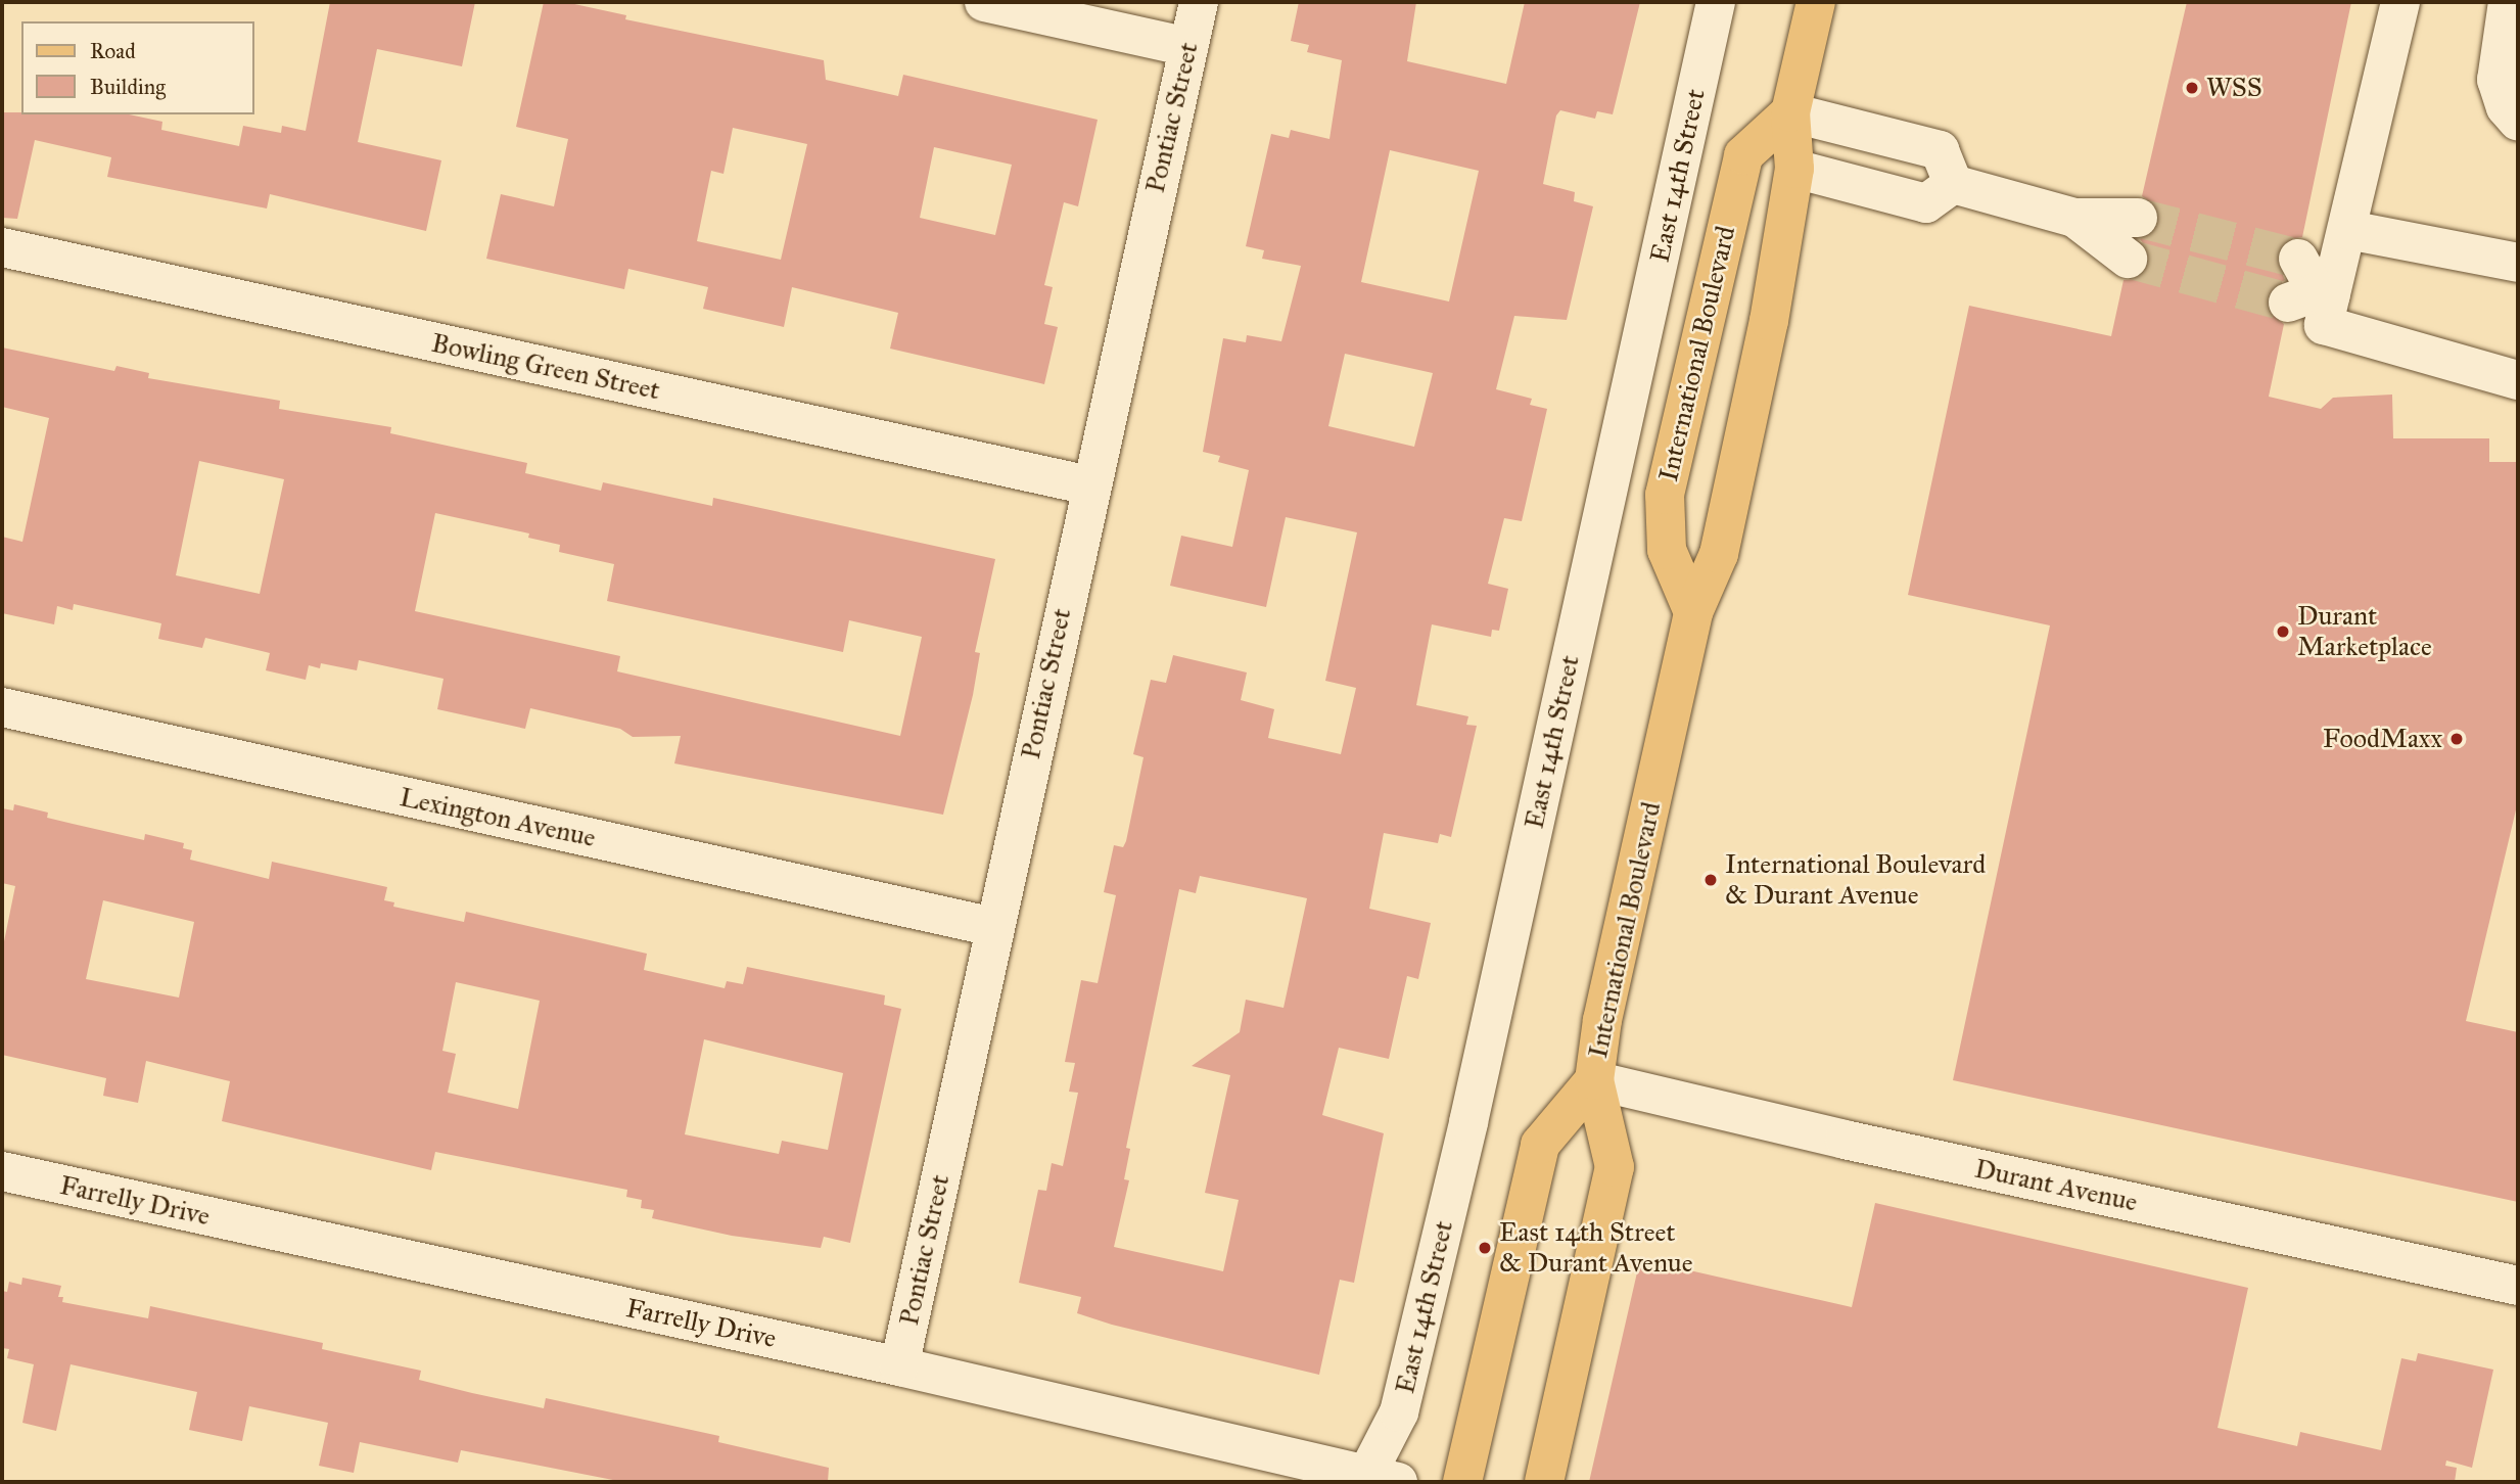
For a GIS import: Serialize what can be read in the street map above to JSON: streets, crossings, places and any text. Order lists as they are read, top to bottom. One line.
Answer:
{"streets":{"main road":["International Boulevard"],"street":["Pontiac Street","East 14th Street","Bowling Green Street","Lexington Avenue","Durant Avenue","Farrelly Drive"]},"crossings":[["Pontiac Street","Bowling Green Street"],["Pontiac Street","Lexington Avenue"],["Pontiac Street","Farrelly Drive"],["East 14th Street","Farrelly Drive"],["International Boulevard","Durant Avenue"]],"places":["WSS","Durant Marketplace","FoodMaxx","International Boulevard & Durant Avenue","East 14th Street & Durant Avenue"],"legend":["Road","Building"]}
